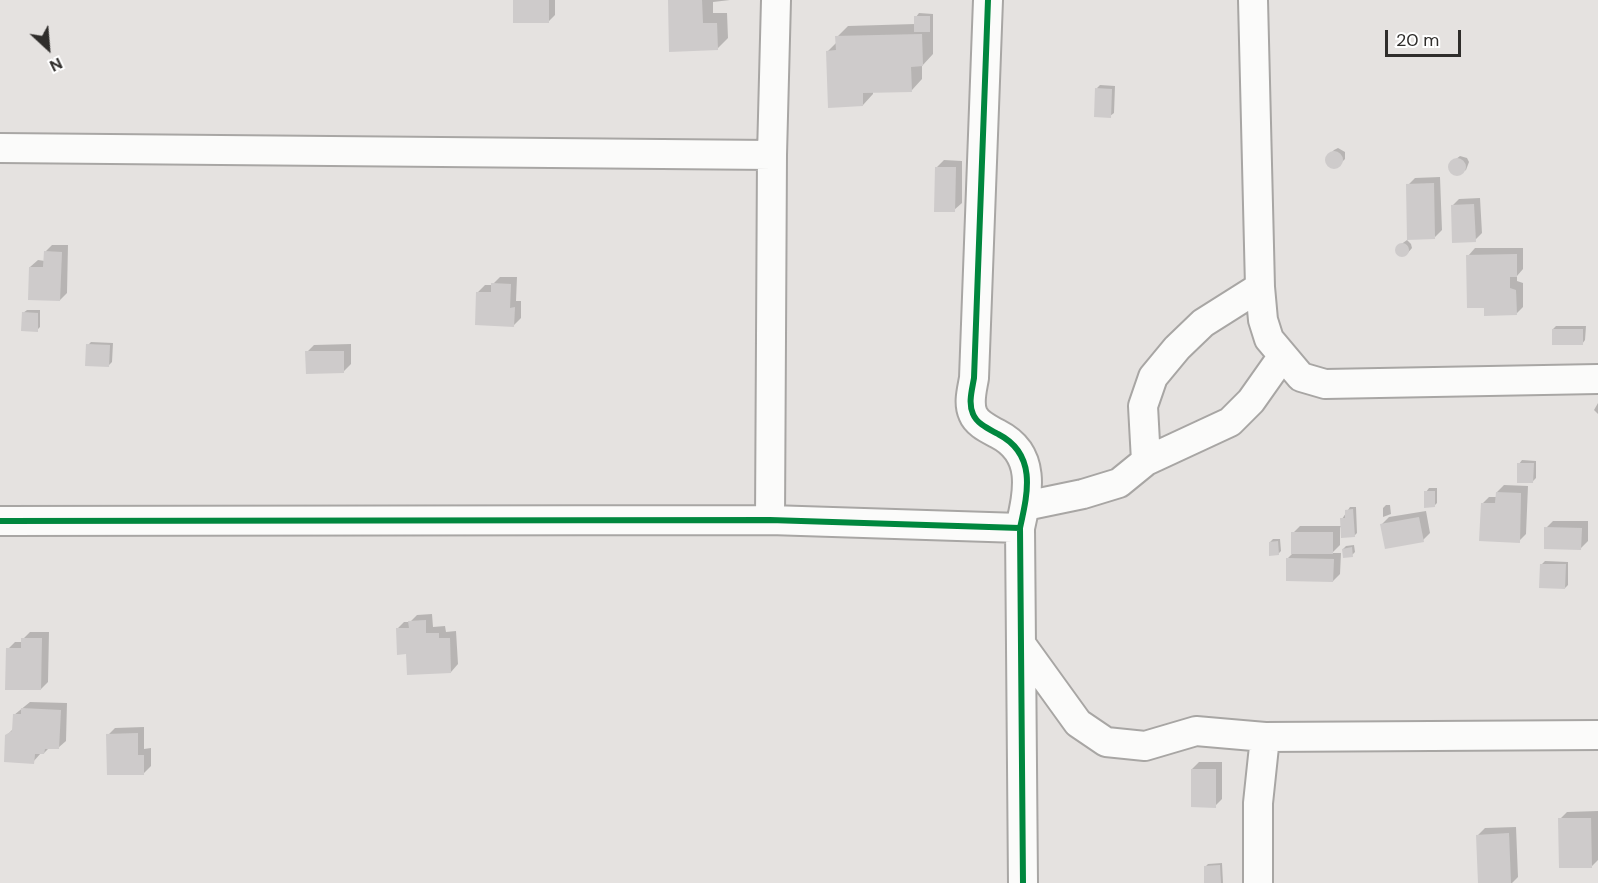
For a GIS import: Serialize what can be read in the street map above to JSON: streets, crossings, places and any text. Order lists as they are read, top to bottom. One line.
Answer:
{"scale_bar":"20 m","north":"bottom right"}
